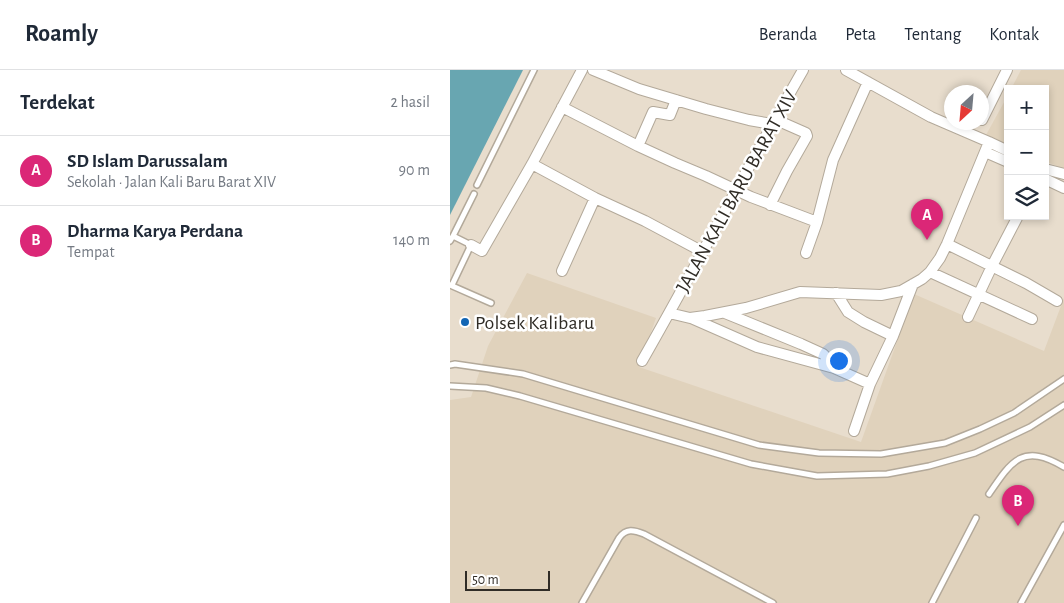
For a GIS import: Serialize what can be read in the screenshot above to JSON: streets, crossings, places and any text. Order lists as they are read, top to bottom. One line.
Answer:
{"streets":{"street":["JALAN KALI BARU BARAT XIV"]},"places":["Polsek Kalibaru"],"scale_bar":"50 m","north":"bottom left","page":{"header":"Roamly","nav":["Beranda","Peta","Tentang","Kontak"],"heading":["Terdekat","2 hasil"],"map_buttons":["+","−"],"list":[{"mark":"A","name":"SD Islam Darussalam","note":"Sekolah · Jalan Kali Baru Barat XIV","value":"90 m"},{"mark":"B","name":"Dharma Karya Perdana","note":"Tempat","value":"140 m"}],"pins":["A","B"],"scale":"50 m"}}
